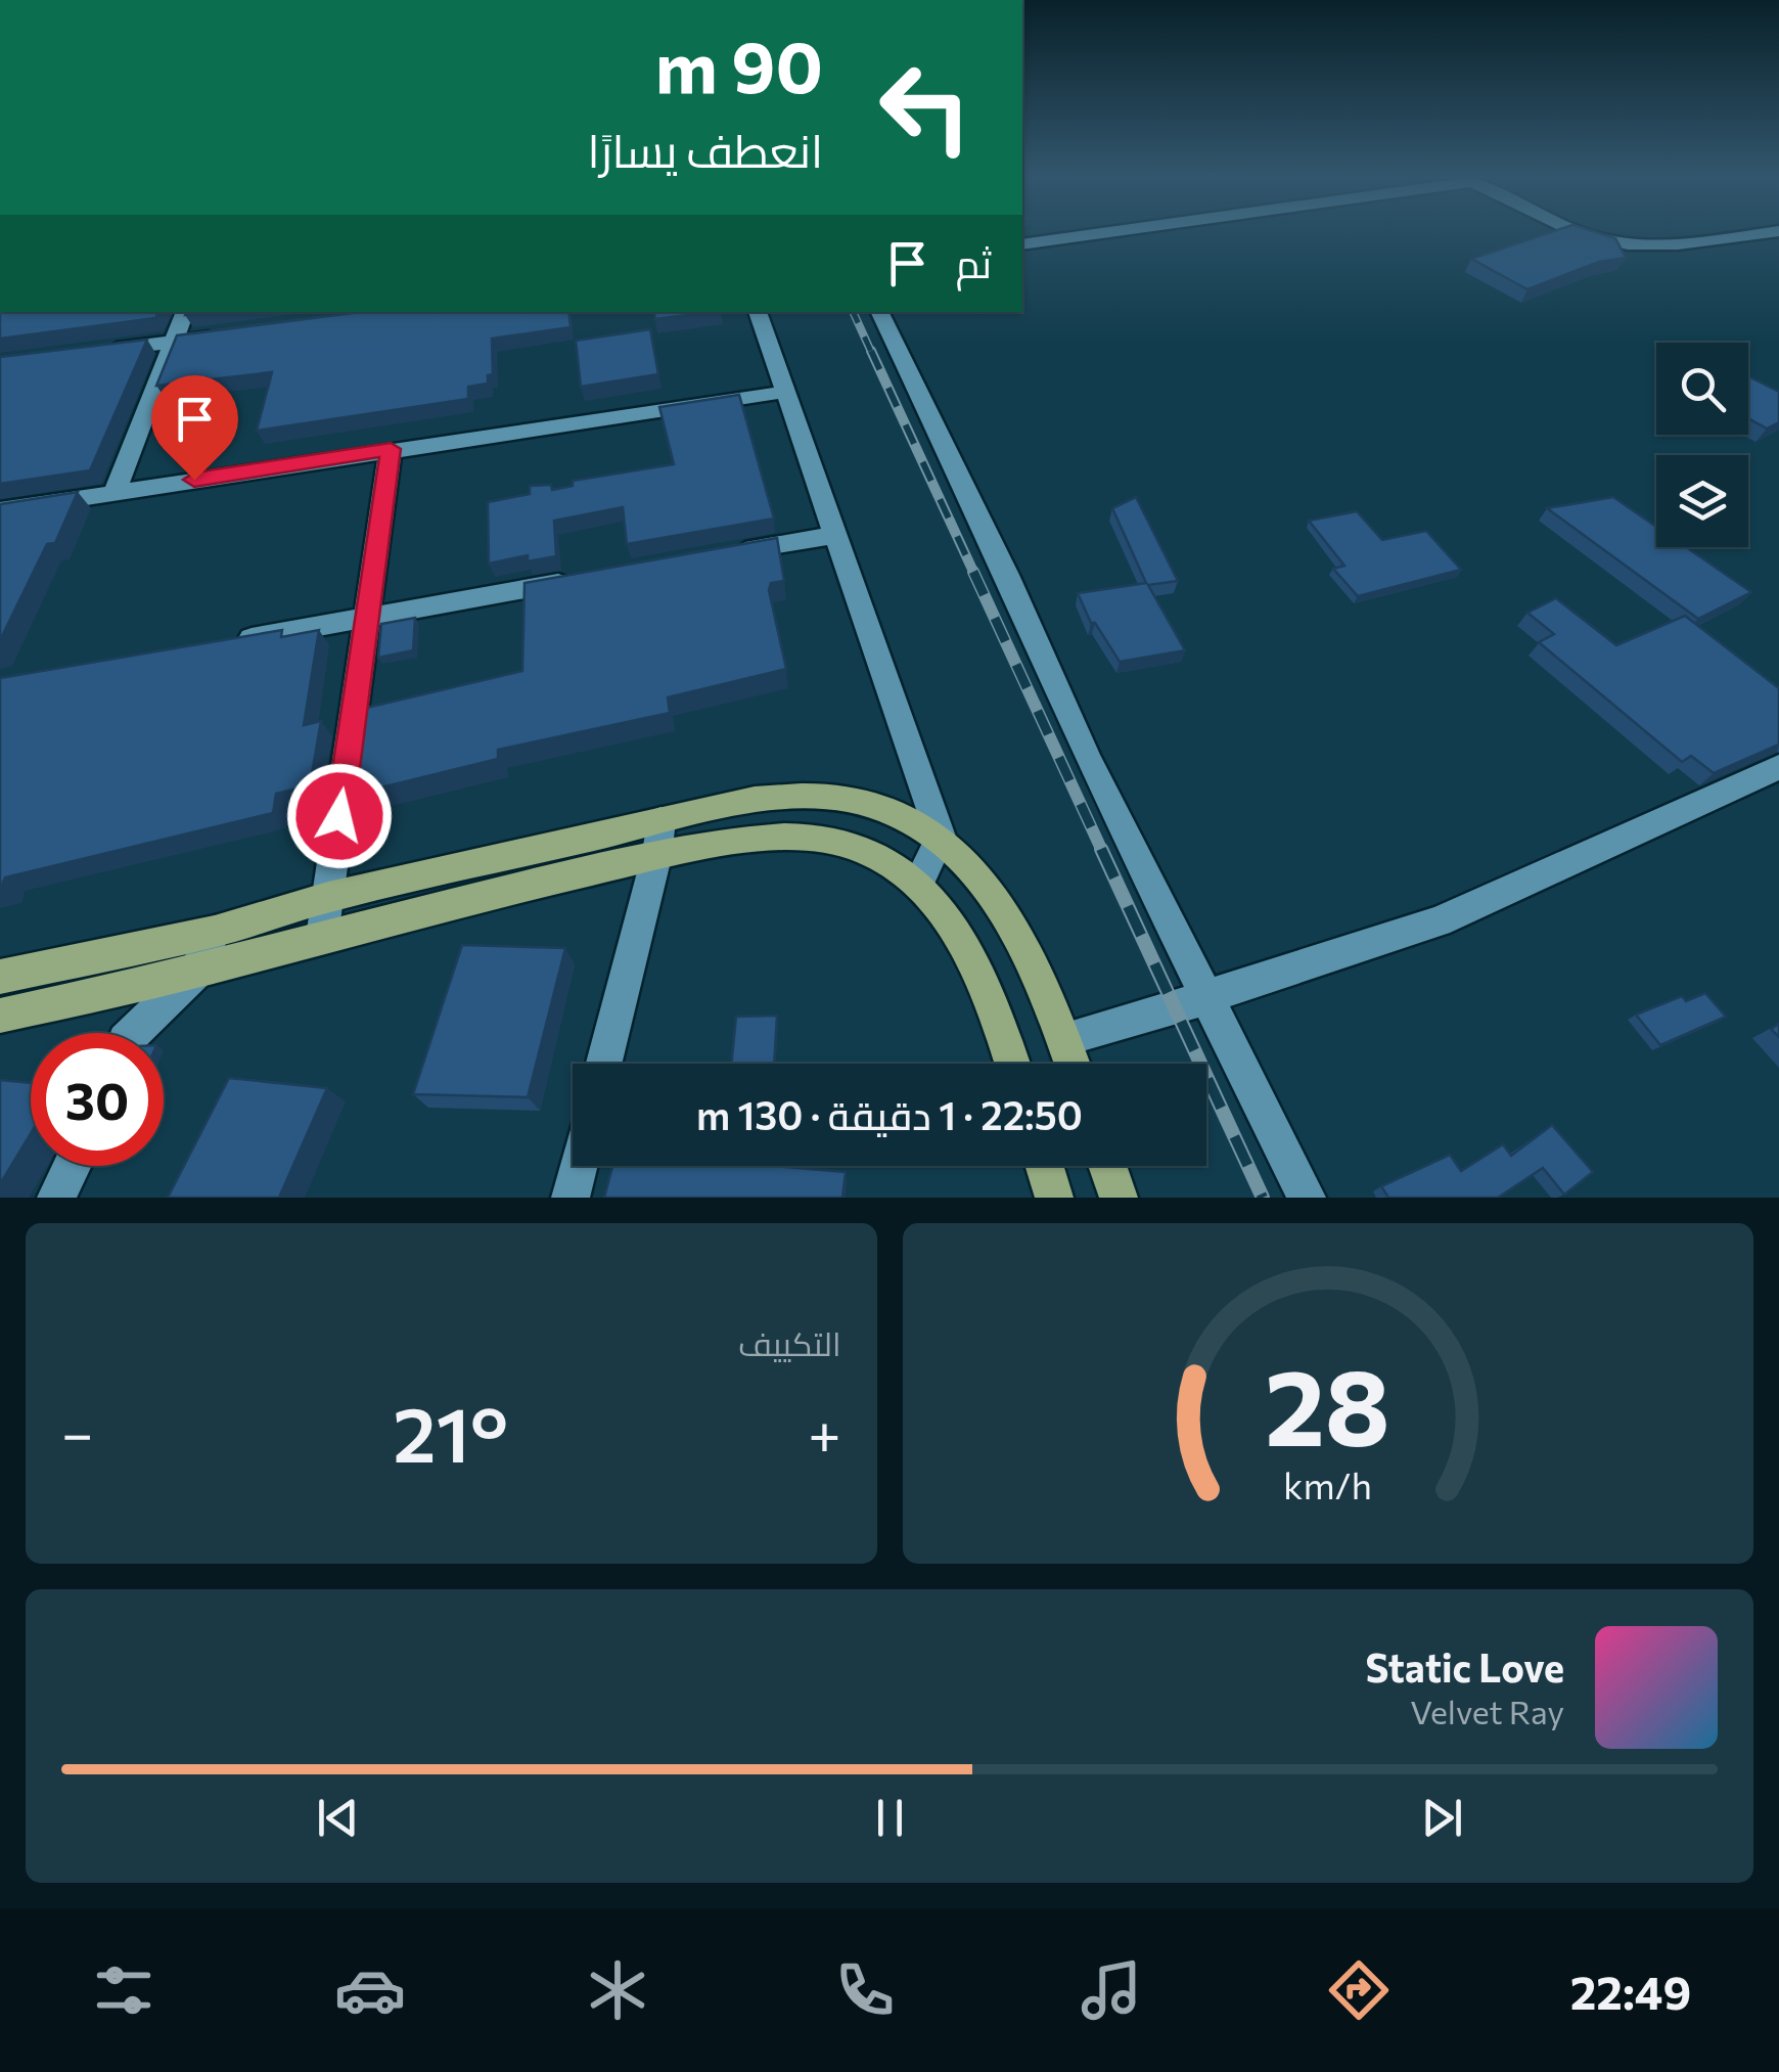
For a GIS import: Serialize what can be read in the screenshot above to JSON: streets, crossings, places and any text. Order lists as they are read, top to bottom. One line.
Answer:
{"page":{"turn":["90 m","انعطف يسارًا"],"then":"ثم","limit":"30","trip":"22:50 · 1 دقيقة · 130 m","tile":"التكييف","heat":["−","21°","+"],"song":["Static Love","Velvet Ray"],"tabs":"22:49","gauge":["28","km/h"]}}
